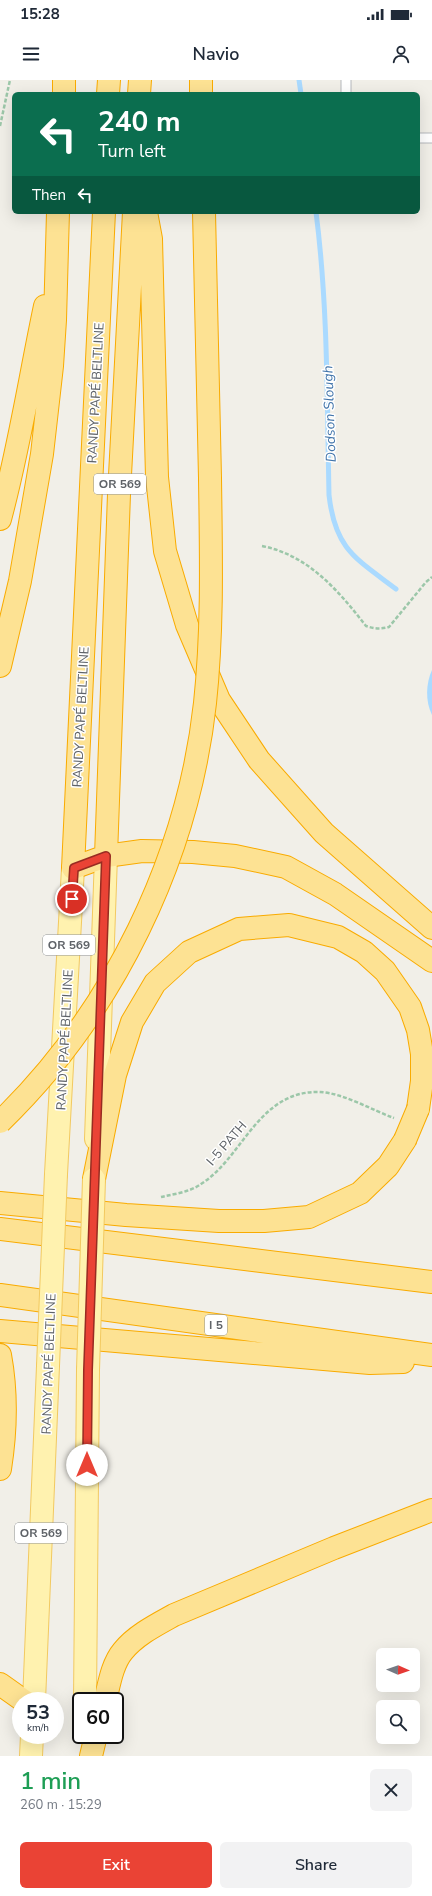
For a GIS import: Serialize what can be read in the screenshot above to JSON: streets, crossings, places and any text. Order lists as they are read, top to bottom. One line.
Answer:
{"streets":{"highway":["RANDY PAPÉ BELTLINE","OR 569","I 5"],"path":["I-5 PATH"]},"water":["Dodson Slough"],"north":"right","page":{"status":"15:28","header":"Navio","turn":["240 m","Turn left"],"then":"Then","speed":"53 km/h","limit":"60","heading":["1 min","260 m · 15:29"],"buttons":["Exit","Share"]}}
